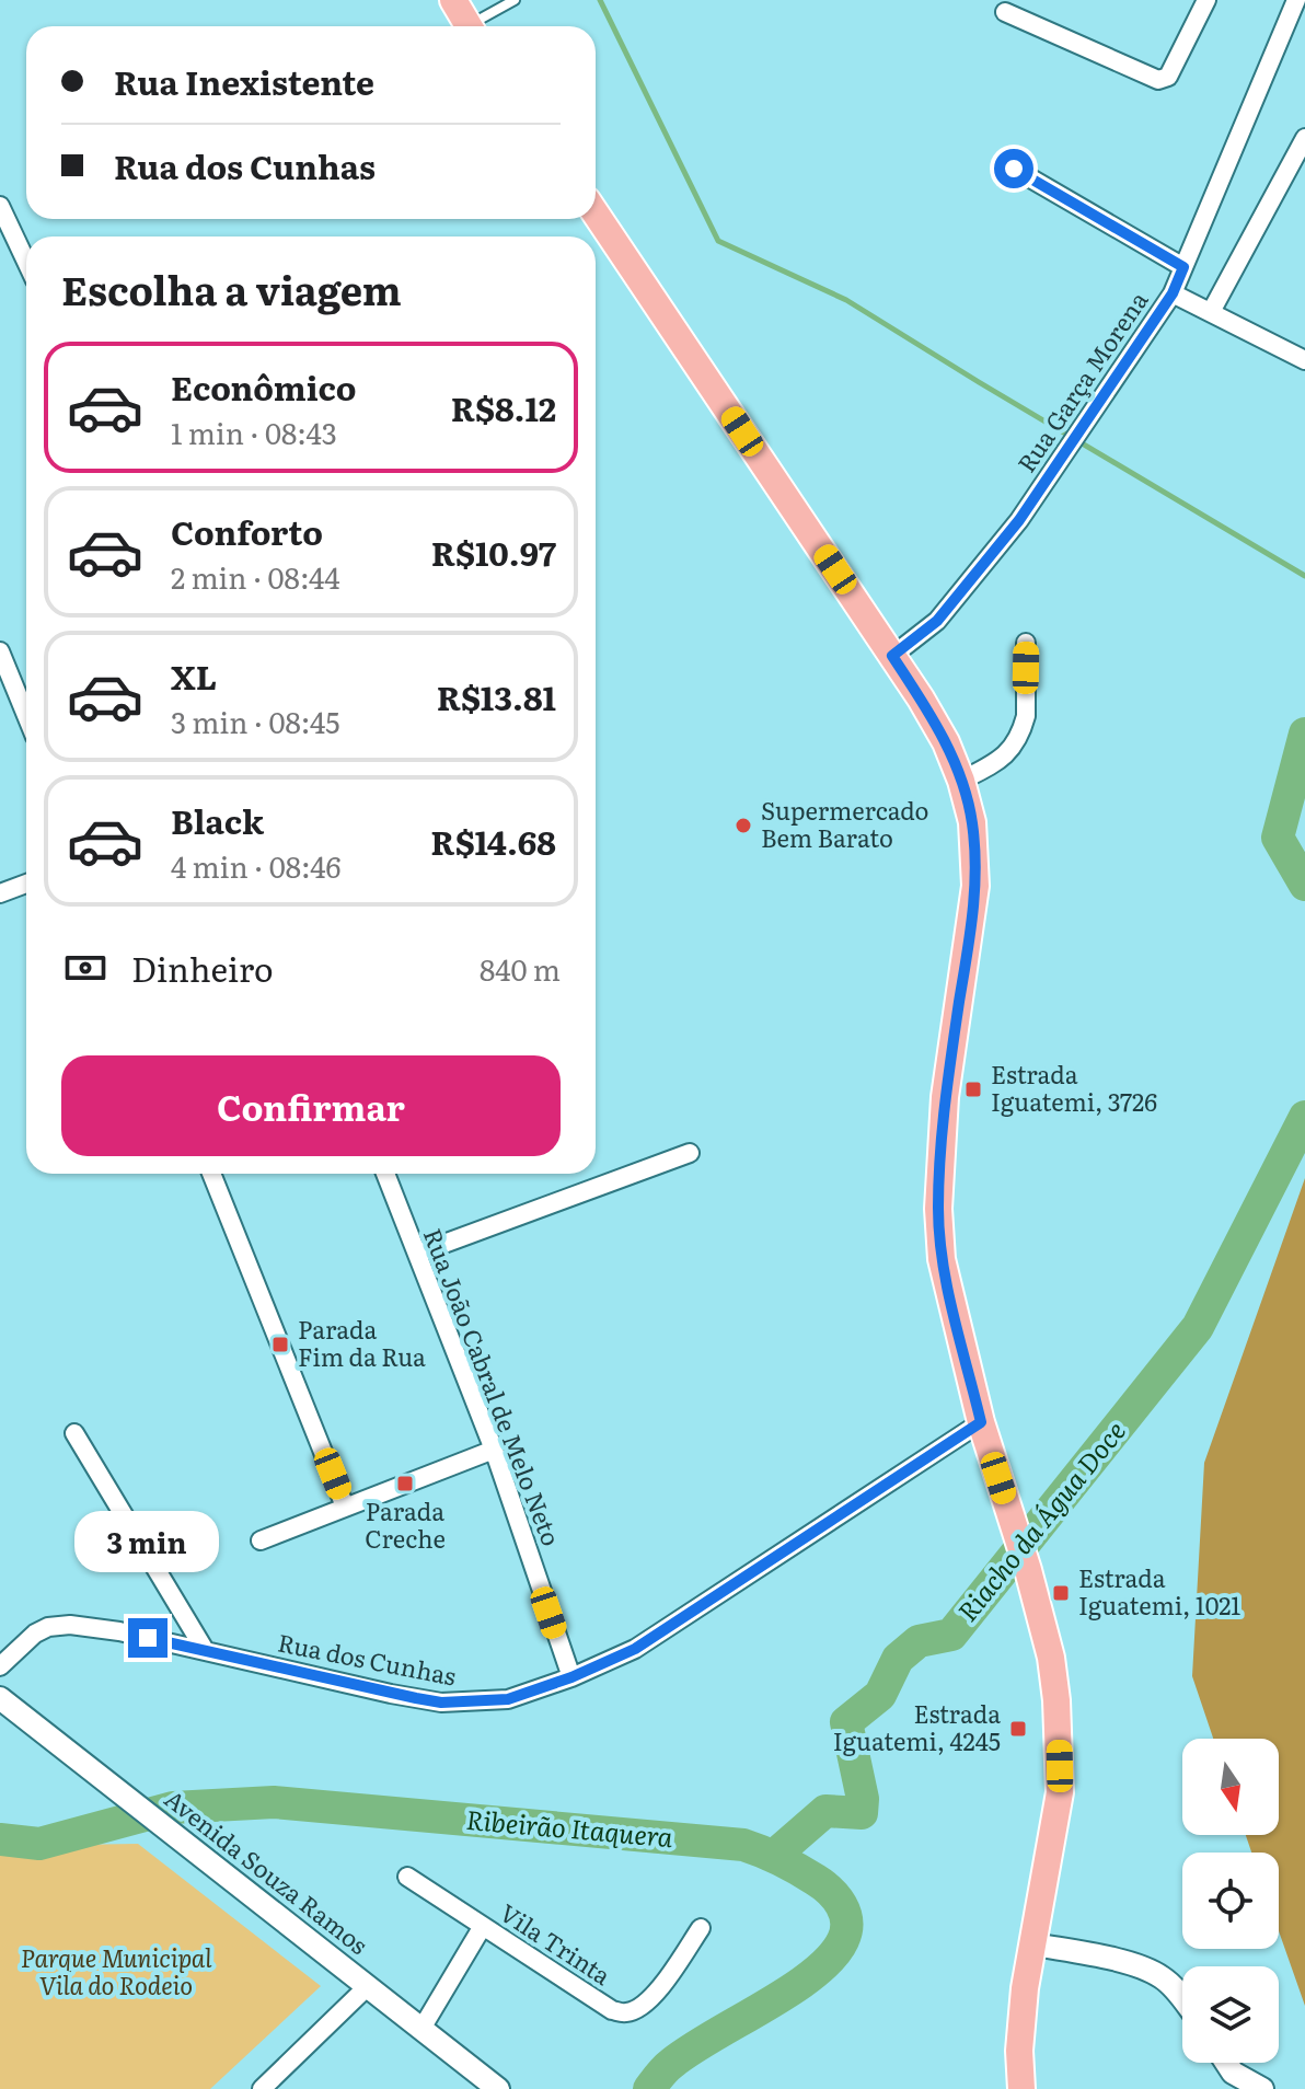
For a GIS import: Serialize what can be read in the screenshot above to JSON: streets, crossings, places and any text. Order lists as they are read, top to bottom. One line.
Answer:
{"streets":{"street":["Rua Garça Morena","Rua João Cabral de Melo Neto","Rua dos Cunhas","Avenida Souza Ramos","Vila Trinta"]},"crossings":[["Rua João Cabral de Melo Neto","Rua dos Cunhas"]],"water":["Riacho da Água Doce","Ribeirão Itaquera"],"parks":["Parque Municipal Vila do Rodeio"],"places":{"other":["Supermercado Bem Barato"],"transit":["Estrada Iguatemi, 3726","Parada Fim da Rua","Parada Creche","Estrada Iguatemi, 1021","Estrada Iguatemi, 4245"]},"north":"bottom","page":{"banner":["Rua Inexistente","Rua dos Cunhas"],"heading":"Escolha a viagem","list":[{"name":"Econômico","note":"1 min · 08:43","value":"R$8.12"},{"name":"Conforto","note":"2 min · 08:44","value":"R$10.97"},{"name":"XL","note":"3 min · 08:45","value":"R$13.81"},{"name":"Black","note":"4 min · 08:46","value":"R$14.68"}],"pay":["Dinheiro","840 m"],"buttons":"Confirmar","bubble":"3 min"}}
